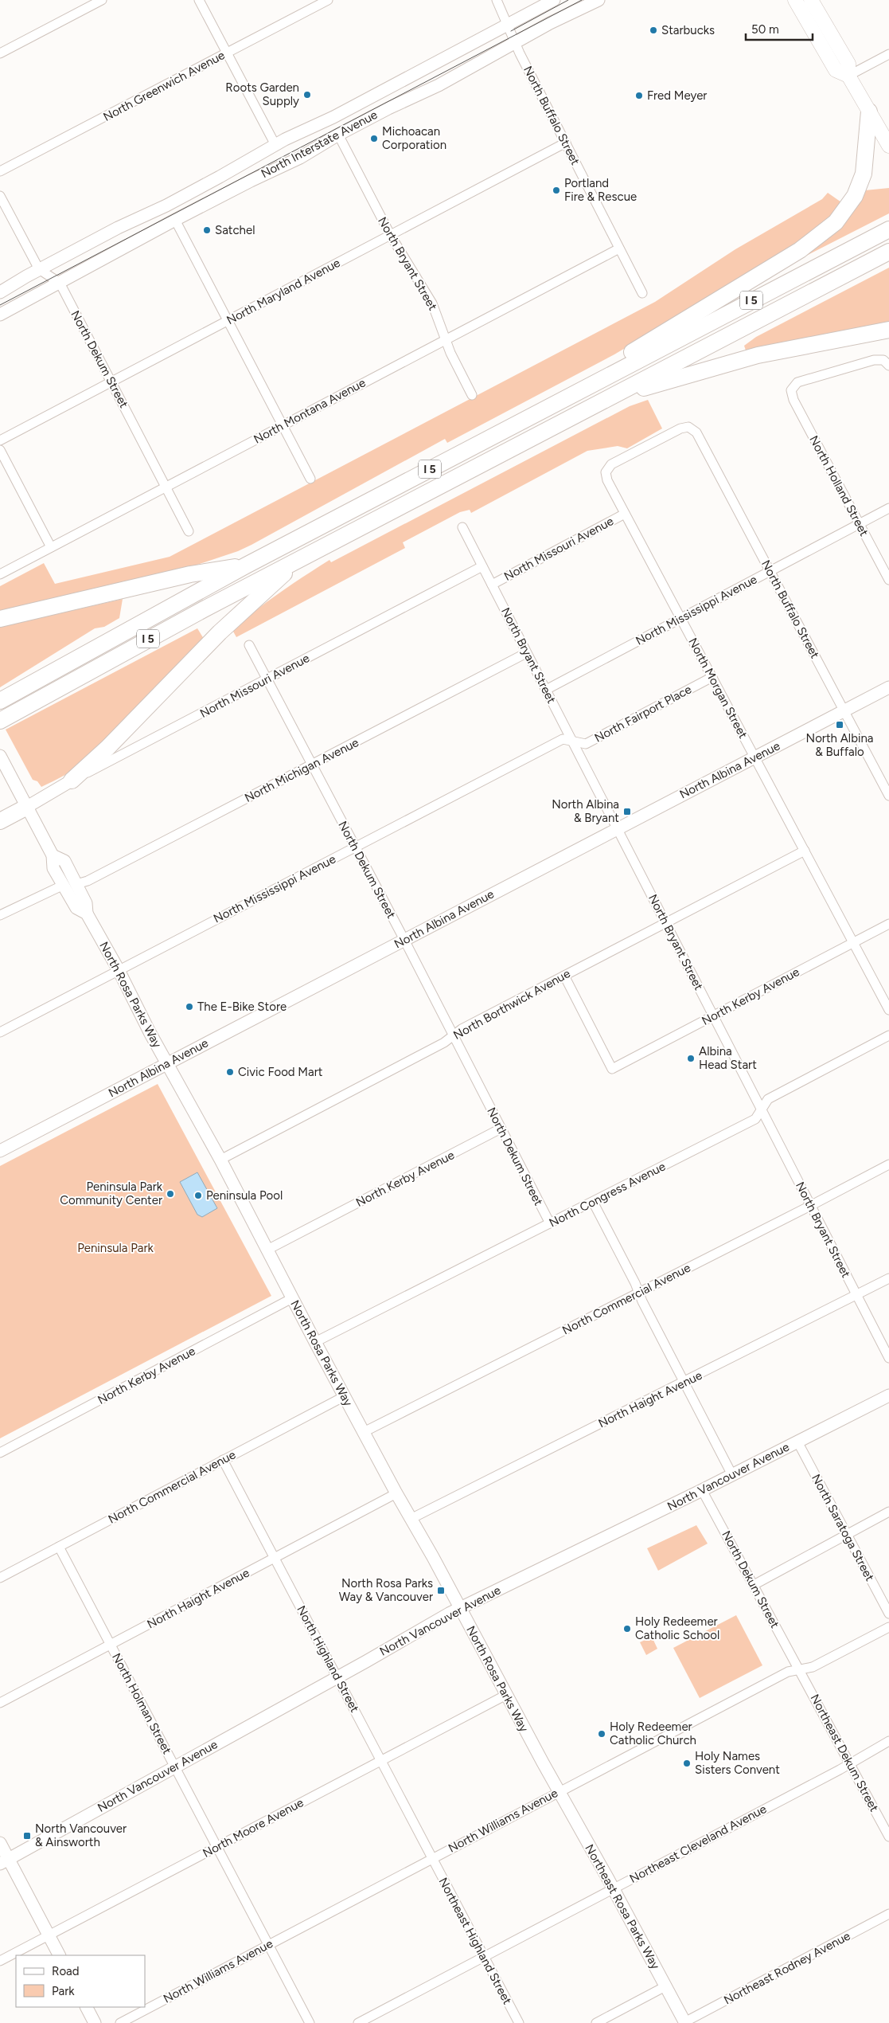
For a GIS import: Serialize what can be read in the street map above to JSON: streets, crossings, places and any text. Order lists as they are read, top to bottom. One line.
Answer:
{"streets":{"highway":["I 5"],"street":["North Greenwich Avenue","North Buffalo Street","North Interstate Avenue","North Bryant Street","North Maryland Avenue","North Dekum Street","North Montana Avenue","North Holland Street","North Missouri Avenue","North Mississippi Avenue","North Morgan Street","North Fairport Place","North Michigan Avenue","North Albina Avenue","North Rosa Parks Way","North Kerby Avenue","North Borthwick Avenue","North Congress Avenue","North Commercial Avenue","North Haight Avenue","North Vancouver Avenue","North Saratoga Street","North Highland Street","North Holman Street","Northeast Dekum Street","North Williams Avenue","North Moore Avenue","Northeast Cleveland Avenue","Northeast Rosa Parks Way","Northeast Highland Street","Northeast Rodney Avenue"]},"crossings":[["North Buffalo Street","North Interstate Avenue"],["North Buffalo Street","North Maryland Avenue"],["North Buffalo Street","North Montana Avenue"],["North Buffalo Street","North Mississippi Avenue"],["North Buffalo Street","North Morgan Street"],["North Buffalo Street","North Albina Avenue"],["North Interstate Avenue","North Bryant Street"],["North Interstate Avenue","North Dekum Street"],["North Bryant Street","North Maryland Avenue"],["North Bryant Street","North Montana Avenue"],["North Bryant Street","North Missouri Avenue"],["North Bryant Street","North Mississippi Avenue"],["North Bryant Street","North Fairport Place"],["North Bryant Street","North Michigan Avenue"],["North Bryant Street","North Albina Avenue"],["North Bryant Street","North Kerby Avenue"],["North Bryant Street","North Borthwick Avenue"],["North Bryant Street","North Congress Avenue"],["North Bryant Street","North Commercial Avenue"],["North Bryant Street","North Haight Avenue"],["North Maryland Avenue","North Dekum Street"],["North Dekum Street","North Montana Avenue"],["North Dekum Street","North Missouri Avenue"],["North Dekum Street","North Mississippi Avenue"],["North Dekum Street","North Michigan Avenue"],["North Dekum Street","North Albina Avenue"],["North Dekum Street","North Kerby Avenue"],["North Dekum Street","North Borthwick Avenue"],["North Dekum Street","North Congress Avenue"],["North Dekum Street","North Vancouver Avenue"],["North Dekum Street","Northeast Dekum Street"],["North Dekum Street","North Williams Avenue"],["North Holland Street","North Mississippi Avenue"],["North Missouri Avenue","North Morgan Street"],["North Missouri Avenue","North Rosa Parks Way"],["North Mississippi Avenue","North Morgan Street"],["North Mississippi Avenue","North Fairport Place"],["North Mississippi Avenue","North Rosa Parks Way"],["North Morgan Street","North Fairport Place"],["North Morgan Street","North Albina Avenue"],["North Morgan Street","North Kerby Avenue"],["North Morgan Street","North Borthwick Avenue"],["North Michigan Avenue","North Rosa Parks Way"],["North Albina Avenue","North Rosa Parks Way"],["North Rosa Parks Way","North Kerby Avenue"],["North Rosa Parks Way","North Borthwick Avenue"],["North Rosa Parks Way","North Congress Avenue"],["North Rosa Parks Way","North Commercial Avenue"],["North Rosa Parks Way","North Haight Avenue"],["North Rosa Parks Way","North Vancouver Avenue"],["North Rosa Parks Way","North Williams Avenue"],["North Rosa Parks Way","North Moore Avenue"],["North Rosa Parks Way","Northeast Rosa Parks Way"],["North Kerby Avenue","North Borthwick Avenue"],["North Commercial Avenue","North Highland Street"],["North Commercial Avenue","North Holman Street"],["North Haight Avenue","North Highland Street"],["North Haight Avenue","North Holman Street"],["North Vancouver Avenue","North Saratoga Street"],["North Vancouver Avenue","North Highland Street"],["North Vancouver Avenue","North Holman Street"],["North Highland Street","North Williams Avenue"],["North Highland Street","North Moore Avenue"],["North Highland Street","Northeast Highland Street"],["North Holman Street","North Williams Avenue"],["North Holman Street","North Moore Avenue"],["Northeast Dekum Street","North Williams Avenue"],["Northeast Dekum Street","Northeast Cleveland Avenue"],["North Williams Avenue","Northeast Rosa Parks Way"],["North Williams Avenue","Northeast Highland Street"],["Northeast Cleveland Avenue","Northeast Rosa Parks Way"],["Northeast Cleveland Avenue","Northeast Highland Street"],["Northeast Rosa Parks Way","Northeast Rodney Avenue"]],"parks":["Peninsula Park"],"places":{"other":["Starbucks","Roots Garden Supply","Fred Meyer","Michoacan Corporation","Portland Fire & Rescue","Satchel","The E-Bike Store","Albina Head Start","Civic Food Mart","Peninsula Park Community Center","Peninsula Pool","Holy Redeemer Catholic School","Holy Redeemer Catholic Church","Holy Names Sisters Convent"],"transit":["North Albina & Buffalo","North Albina & Bryant","North Rosa Parks Way & Vancouver","North Vancouver & Ainsworth"]},"legend":["Road","Park"],"scale_bar":"50 m"}
